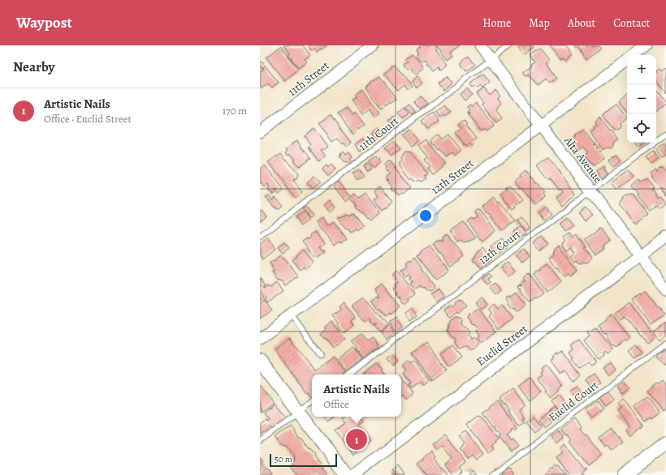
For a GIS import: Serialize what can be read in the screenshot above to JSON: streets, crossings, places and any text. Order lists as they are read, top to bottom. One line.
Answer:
{"streets":{"street":["11th Street","Alta Avenue","12th Street","Euclid Street"],"lane":["11th Court","12th Court","Euclid Court"]},"crossings":[["11th Court","Alta Avenue"],["Alta Avenue","12th Street"],["Alta Avenue","12th Court"],["Alta Avenue","Euclid Street"]],"scale_bar":"50 m","page":{"header":"Waypost","nav":["Home","Map","About","Contact"],"heading":"Nearby","map_buttons":["+","−"],"list":[{"mark":"1","name":"Artistic Nails","note":"Office · Euclid Street","value":"170 m"}],"popup":["Artistic Nails","Office"],"pins":"1","scale":"50 m"}}
